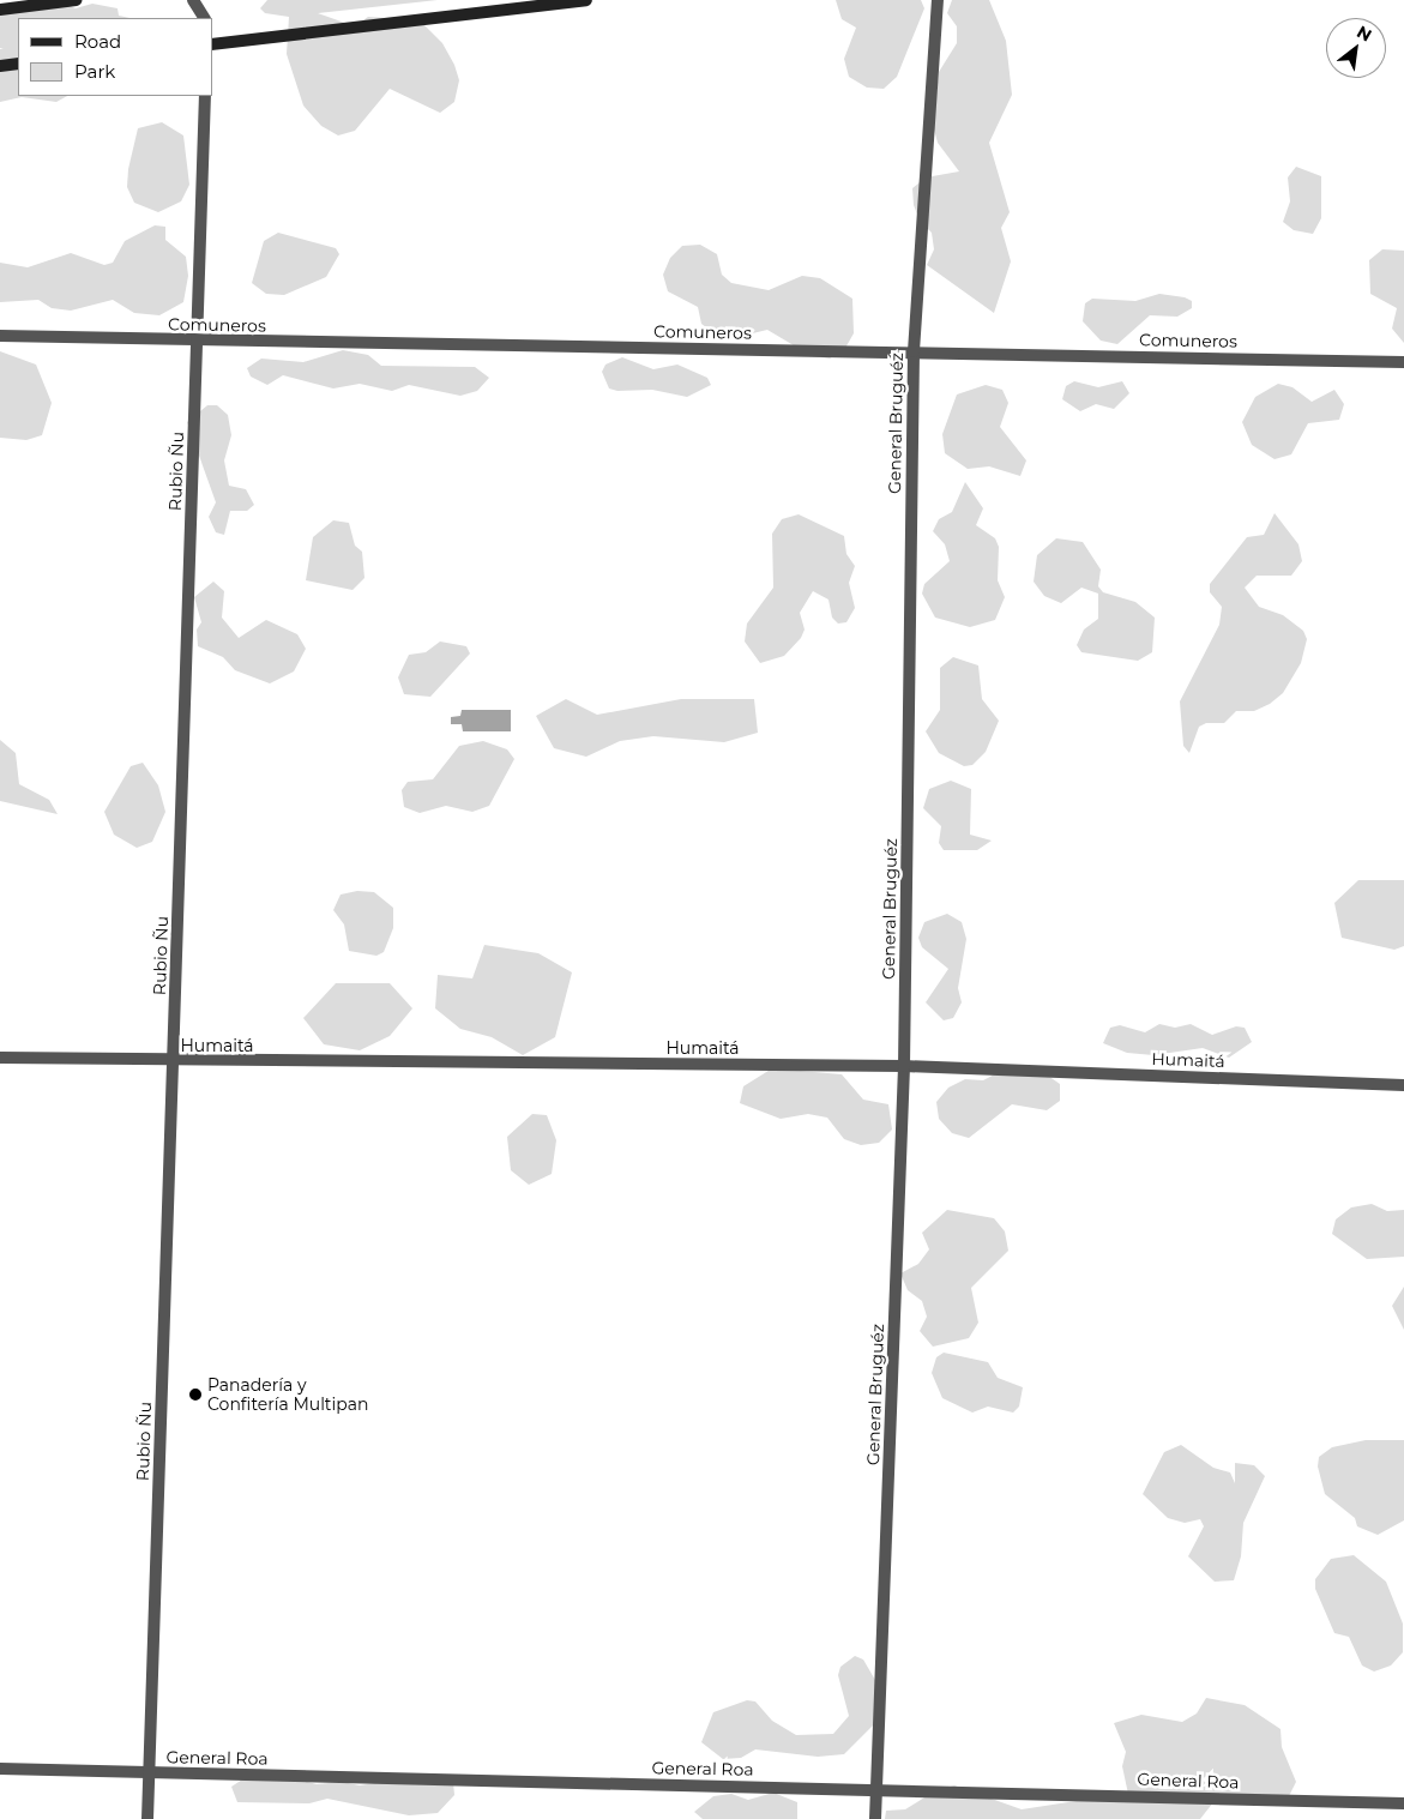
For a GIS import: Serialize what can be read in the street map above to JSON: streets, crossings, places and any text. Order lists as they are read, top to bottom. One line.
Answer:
{"streets":{"street":["Comuneros","General Bruguéz","Rubio Ñu","Humaitá","General Roa"]},"crossings":[["Comuneros","General Bruguéz"],["Comuneros","Rubio Ñu"],["General Bruguéz","Humaitá"],["General Bruguéz","General Roa"],["Rubio Ñu","Humaitá"],["Rubio Ñu","General Roa"]],"places":["Panadería y Confitería Multipan"],"legend":["Road","Park"],"north":"top right"}
